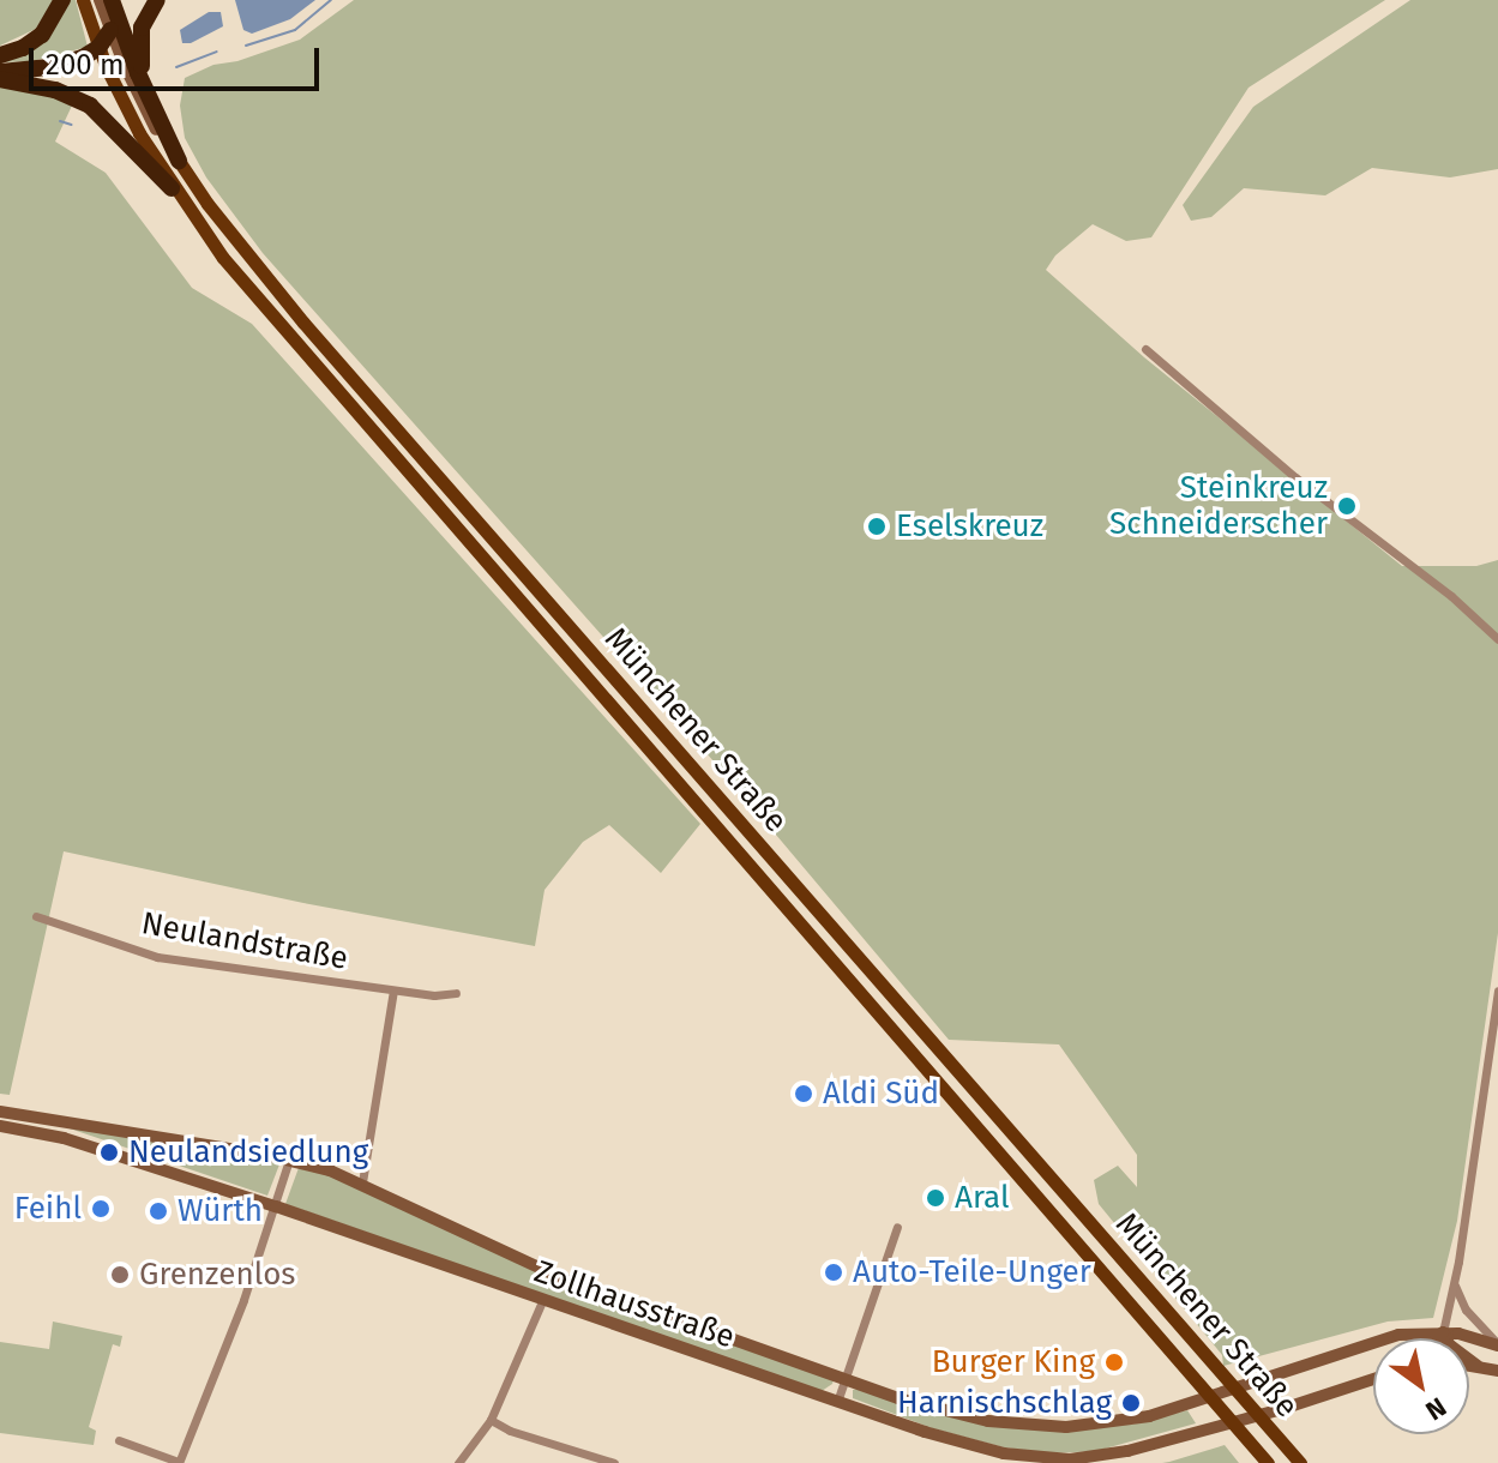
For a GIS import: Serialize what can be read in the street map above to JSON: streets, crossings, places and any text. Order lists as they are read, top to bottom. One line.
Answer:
{"streets":{"main road":["Münchener Straße","Zollhausstraße"],"street":["Neulandstraße"]},"crossings":[["Münchener Straße","Zollhausstraße"]],"places":["Steinkreuz Schneiderscher","Eselskreuz","Aldi Süd","Neulandsiedlung","Aral","Feihl","Würth","Auto-Teile-Unger","Grenzenlos","Burger King","Harnischschlag"],"scale_bar":"200 m","north":"bottom right"}
